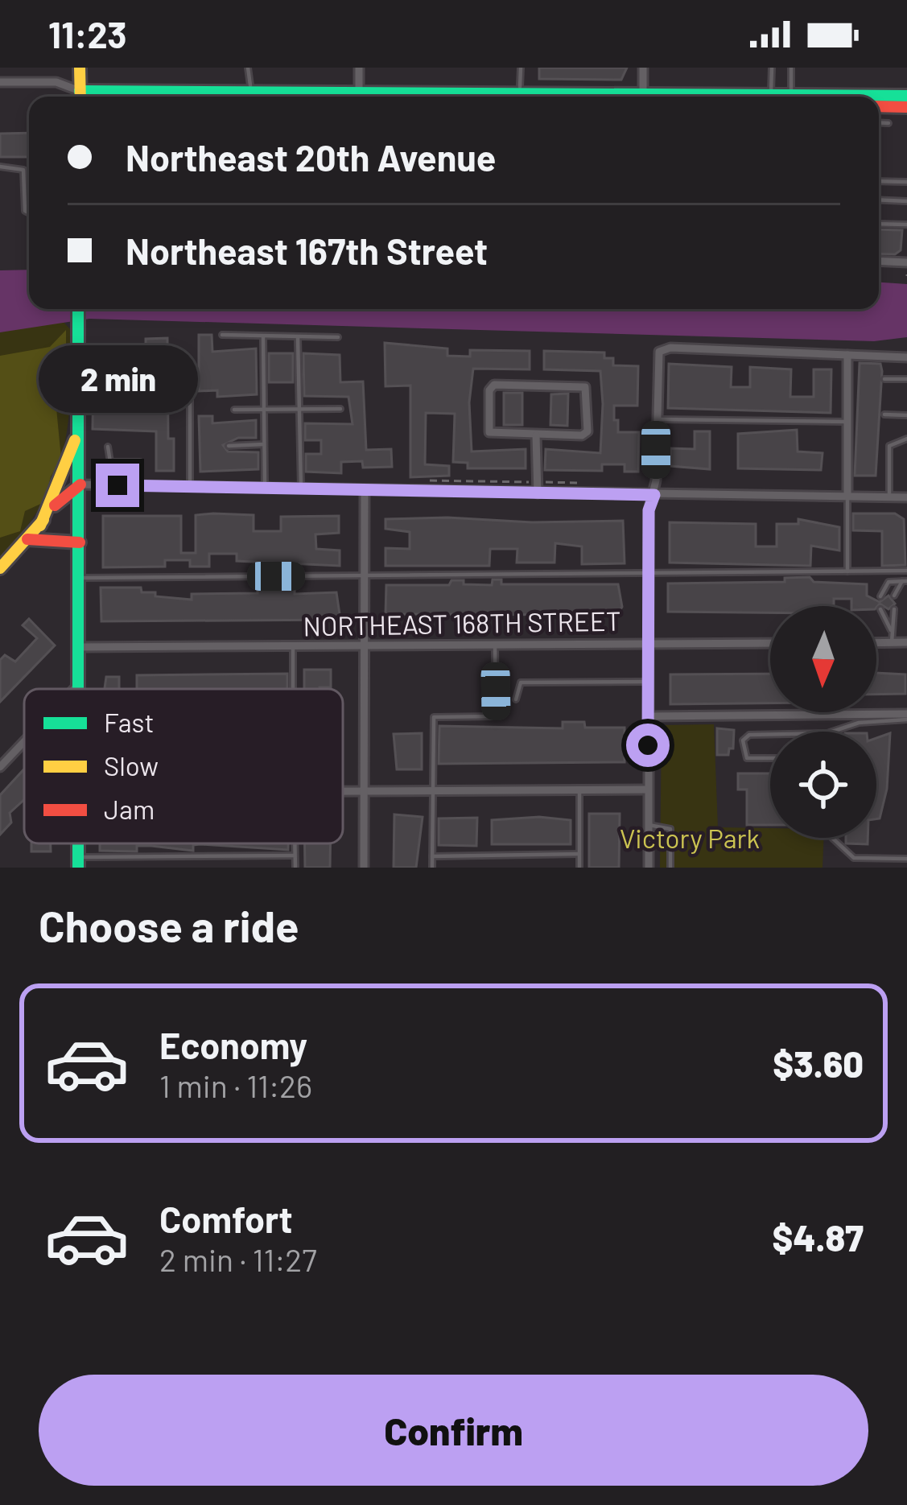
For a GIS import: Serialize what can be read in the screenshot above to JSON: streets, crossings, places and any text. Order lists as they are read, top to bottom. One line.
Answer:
{"streets":{"street":["NORTHEAST 168TH STREET"]},"parks":["Victory Park"],"legend":["Fast","Slow","Jam"],"north":"bottom","page":{"status":"11:23","banner":["Northeast 20th Avenue","Northeast 167th Street"],"bubble":"2 min","heading":"Choose a ride","list":[{"name":"Economy","note":"1 min · 11:26","value":"$3.60"},{"name":"Comfort","note":"2 min · 11:27","value":"$4.87"}],"buttons":"Confirm"}}
